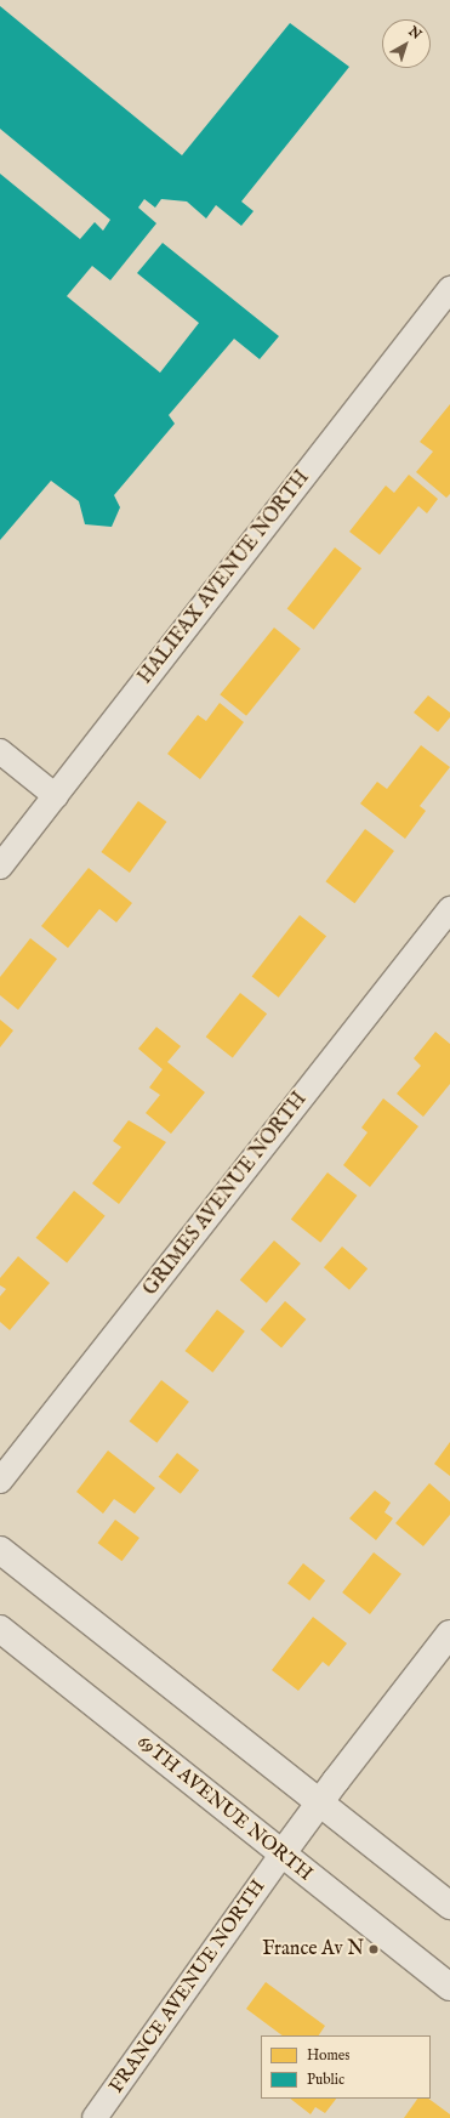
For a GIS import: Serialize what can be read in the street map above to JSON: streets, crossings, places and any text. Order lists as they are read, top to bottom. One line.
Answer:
{"streets":{"street":["HALIFAX AVENUE NORTH","GRIMES AVENUE NORTH","69TH AVENUE NORTH","FRANCE AVENUE NORTH"]},"crossings":[["69TH AVENUE NORTH","FRANCE AVENUE NORTH"]],"places":["France Av N"],"legend":["Homes","Public"],"north":"top right"}
